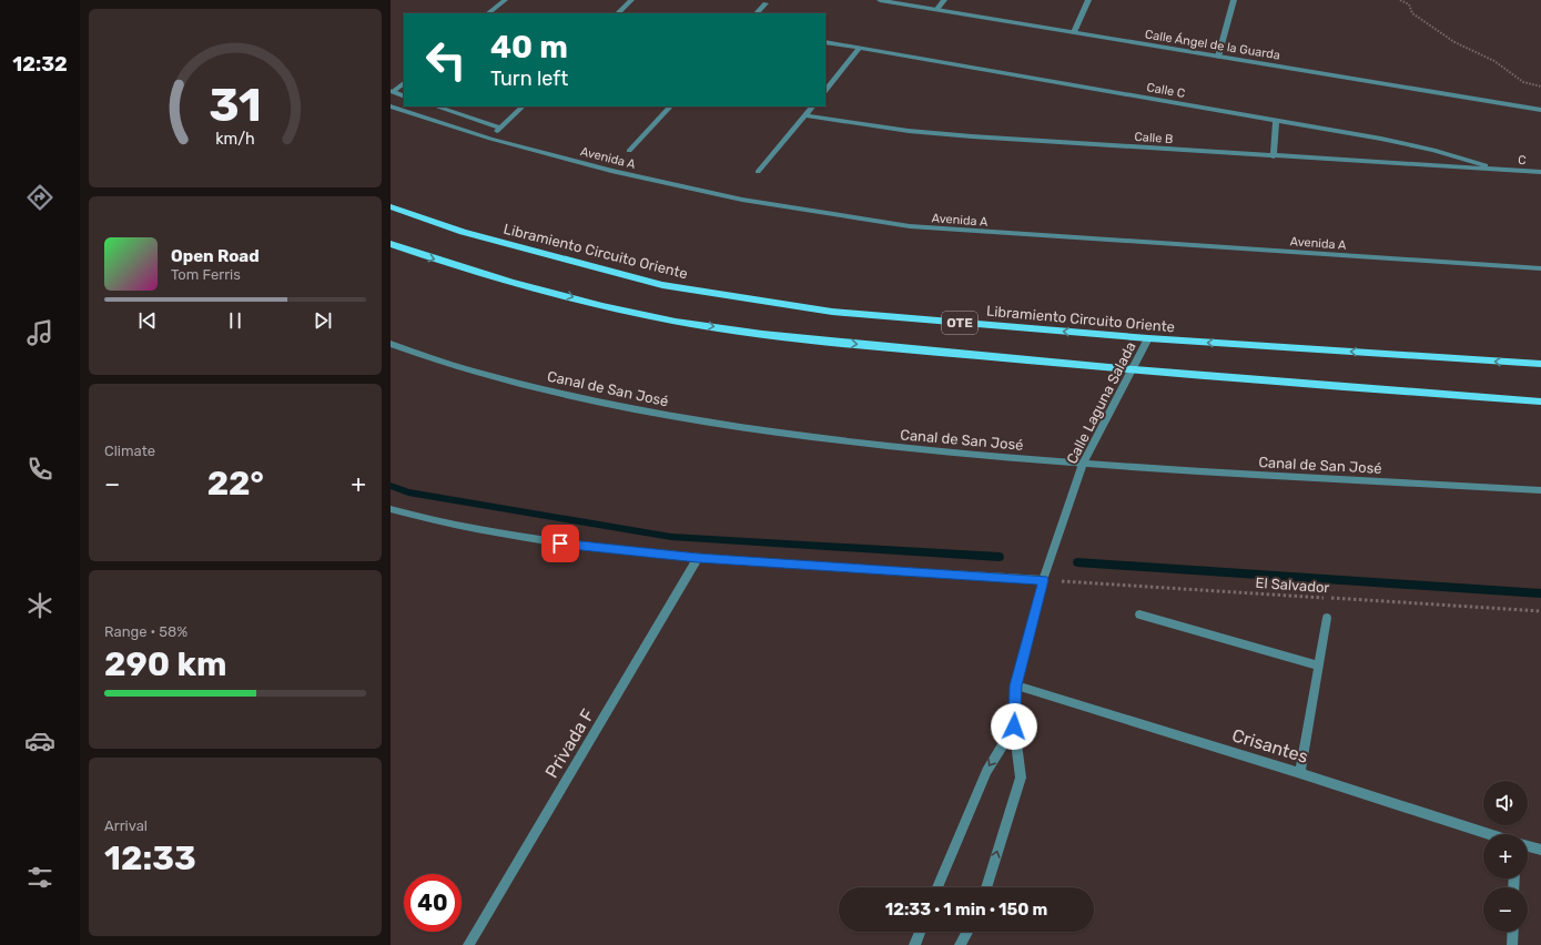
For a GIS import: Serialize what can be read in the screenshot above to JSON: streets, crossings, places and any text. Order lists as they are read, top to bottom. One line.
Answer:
{"streets":{"main road":["Libramiento Circuito Oriente","OTE"],"street":["Calle Ángel de la Guarda","Calle C","Calle B","Avenida A","C","Canal de San José","Calle Laguna Salada","Privada F","Crisantes"],"path":["El Salvador"]},"crossings":[["Calle C","Calle B"],["Calle C","C"],["Calle B","C"],["Libramiento Circuito Oriente","Calle Laguna Salada"],["OTE","Calle Laguna Salada"],["Canal de San José","Calle Laguna Salada"],["Calle Laguna Salada","El Salvador"],["Calle Laguna Salada","Crisantes"]],"page":{"tabs":"12:32","turn":["40 m","Turn left"],"song":["Open Road","Tom Ferris"],"tile":["Climate",["Range · 58%","290 km"],["Arrival","12:33"]],"heat":["−","22°","+"],"map_buttons":["+","−"],"limit":"40","trip":"12:33 · 1 min · 150 m","gauge":["31","km/h"]}}
